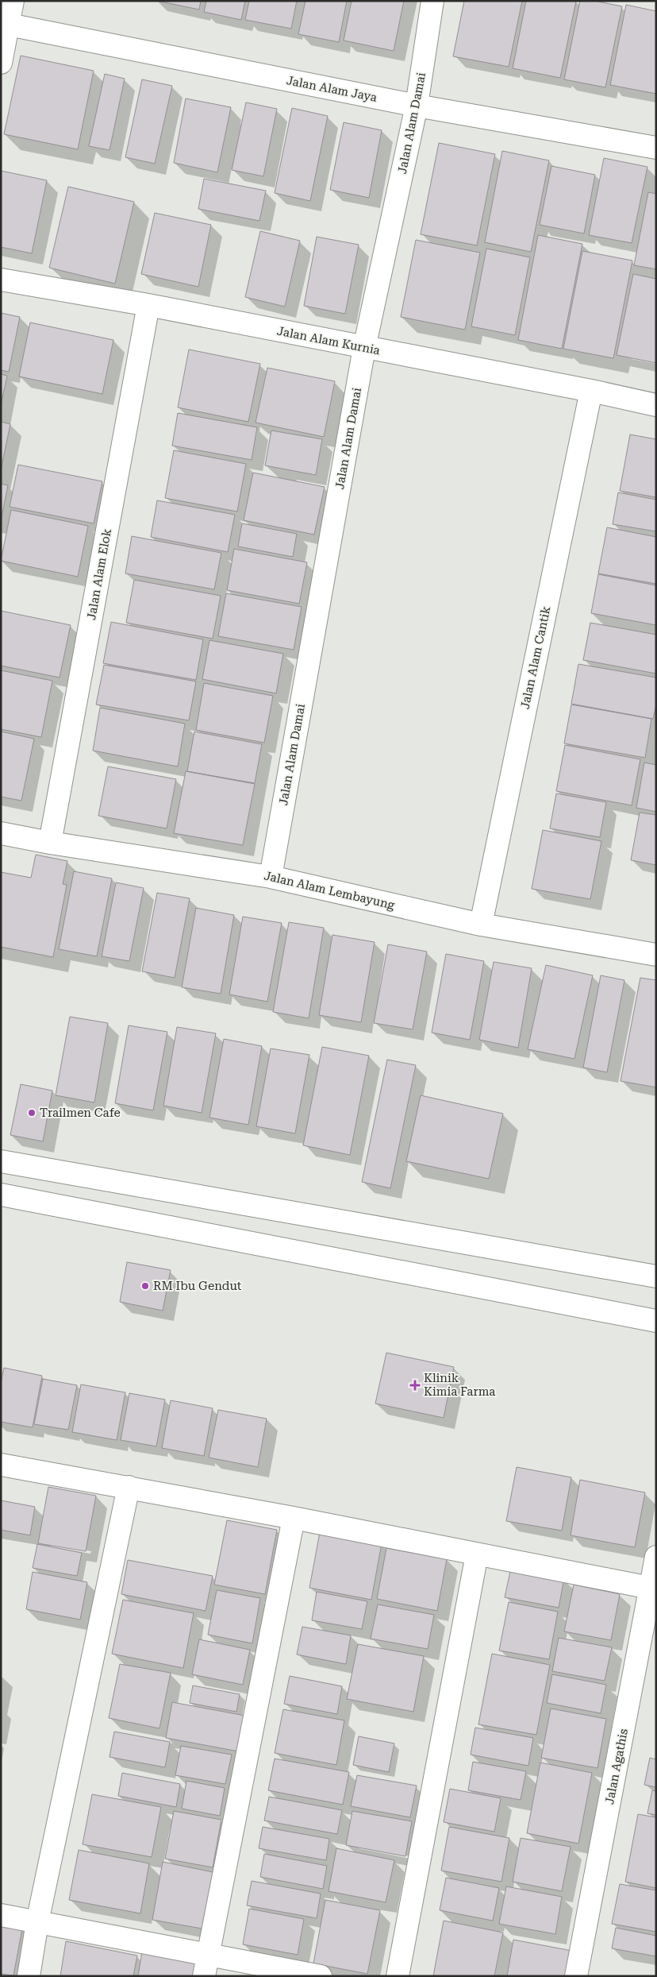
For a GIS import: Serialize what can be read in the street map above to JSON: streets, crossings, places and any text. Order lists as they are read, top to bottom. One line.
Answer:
{"streets":{"street":["Jalan Alam Jaya","Jalan Alam Damai","Jalan Alam Kurnia","Jalan Alam Elok","Jalan Alam Cantik","Jalan Alam Lembayung","Jalan Agathis"]},"crossings":[["Jalan Alam Jaya","Jalan Alam Damai"],["Jalan Alam Damai","Jalan Alam Kurnia"],["Jalan Alam Damai","Jalan Alam Lembayung"],["Jalan Alam Kurnia","Jalan Alam Elok"],["Jalan Alam Kurnia","Jalan Alam Cantik"],["Jalan Alam Elok","Jalan Alam Lembayung"],["Jalan Alam Cantik","Jalan Alam Lembayung"]],"places":{"other":["Trailmen Cafe","RM Ibu Gendut"],"health":["Klinik Kimia Farma"]}}
